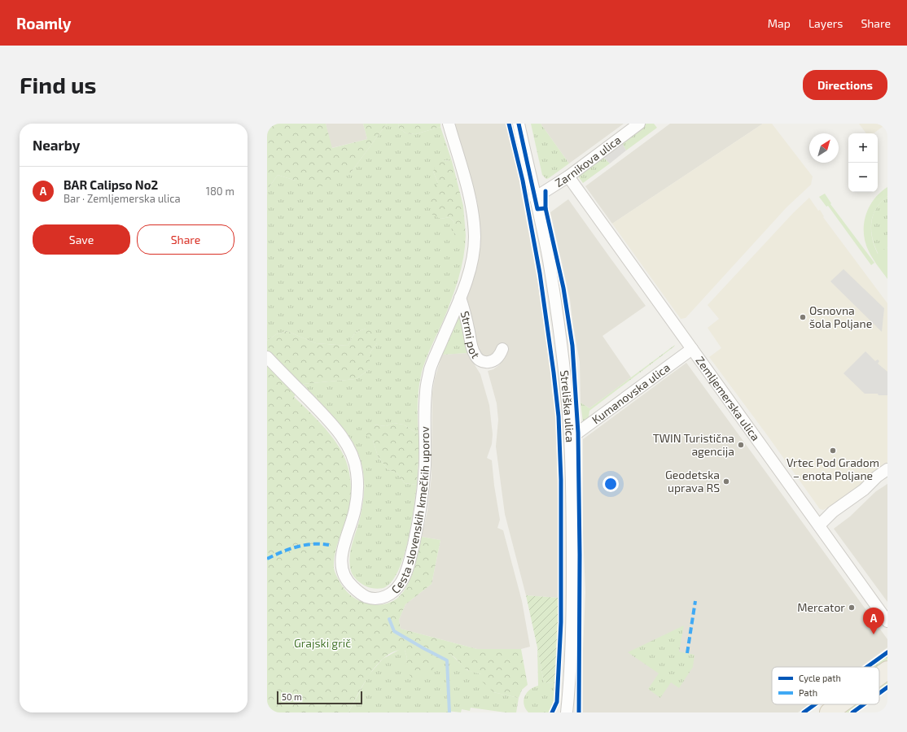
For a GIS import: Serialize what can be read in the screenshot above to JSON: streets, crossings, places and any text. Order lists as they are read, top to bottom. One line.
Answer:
{"streets":{"street":["Zarnikova ulica","Strmi pot","Kumanovska ulica","Zemljemerska ulica","Streliška ulica","Cesta slovenskih kmečkih uporov"]},"crossings":[["Zarnikova ulica","Zemljemerska ulica"],["Zarnikova ulica","Streliška ulica"],["Strmi pot","Cesta slovenskih kmečkih uporov"],["Kumanovska ulica","Zemljemerska ulica"],["Kumanovska ulica","Streliška ulica"]],"parks":["Grajski grič"],"places":["Osnovna šola Poljane","TWIN Turistična agencija","Vrtec Pod Gradom – enota Poljane","Geodetska uprava RS","Mercator"],"legend":["Cycle path","Path"],"scale_bar":"50 m","north":"top right","page":{"header":"Roamly","nav":["Map","Layers","Share"],"buttons":["Directions",["Save","Share"]],"title":"Find us","heading":"Nearby","map_buttons":["+","−"],"list":[{"mark":"A","name":"BAR Calipso No2","note":"Bar · Zemljemerska ulica","value":"180 m"}],"pins":"A","scale":"50 m"}}
